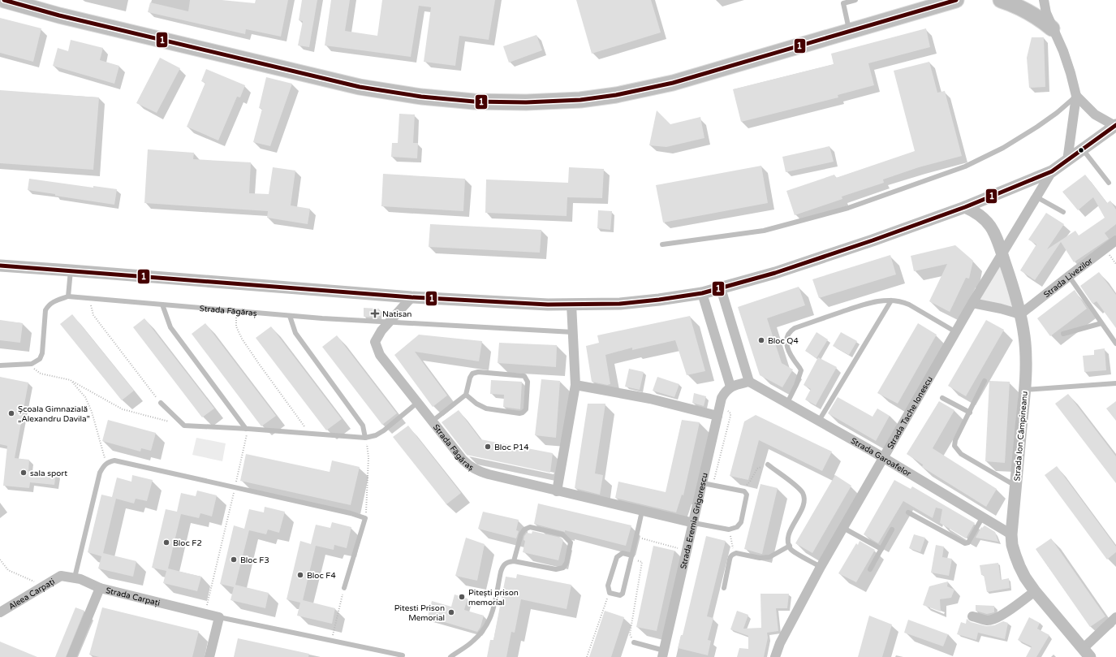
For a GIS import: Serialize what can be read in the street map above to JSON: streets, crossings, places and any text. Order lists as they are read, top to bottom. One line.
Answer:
{"streets":{"street":["Strada Livezilor","Strada Făgăraș","Strada Tache Ionescu","Strada Ion Câmpineanu","Strada Garoafelor","Strada Eremia Grigorescu","Aleea Carpați","Strada Carpați"]},"crossings":[["Strada Livezilor","Strada Ion Câmpineanu"],["Strada Făgăraș","Strada Eremia Grigorescu"],["Strada Tache Ionescu","Strada Ion Câmpineanu"],["Strada Tache Ionescu","Strada Garoafelor"],["Strada Ion Câmpineanu","Strada Garoafelor"],["Aleea Carpați","Strada Carpați"]],"places":{"health":["Natisan"],"other":["Bloc Q4","Școala Gimnazială „Alexandru Davila”","Bloc P14","sala sport","Bloc F2","Bloc F3","Bloc F4","Pitești prison memorial","Pitesti Prison Memorial"]},"lines":["transit line 1"]}
